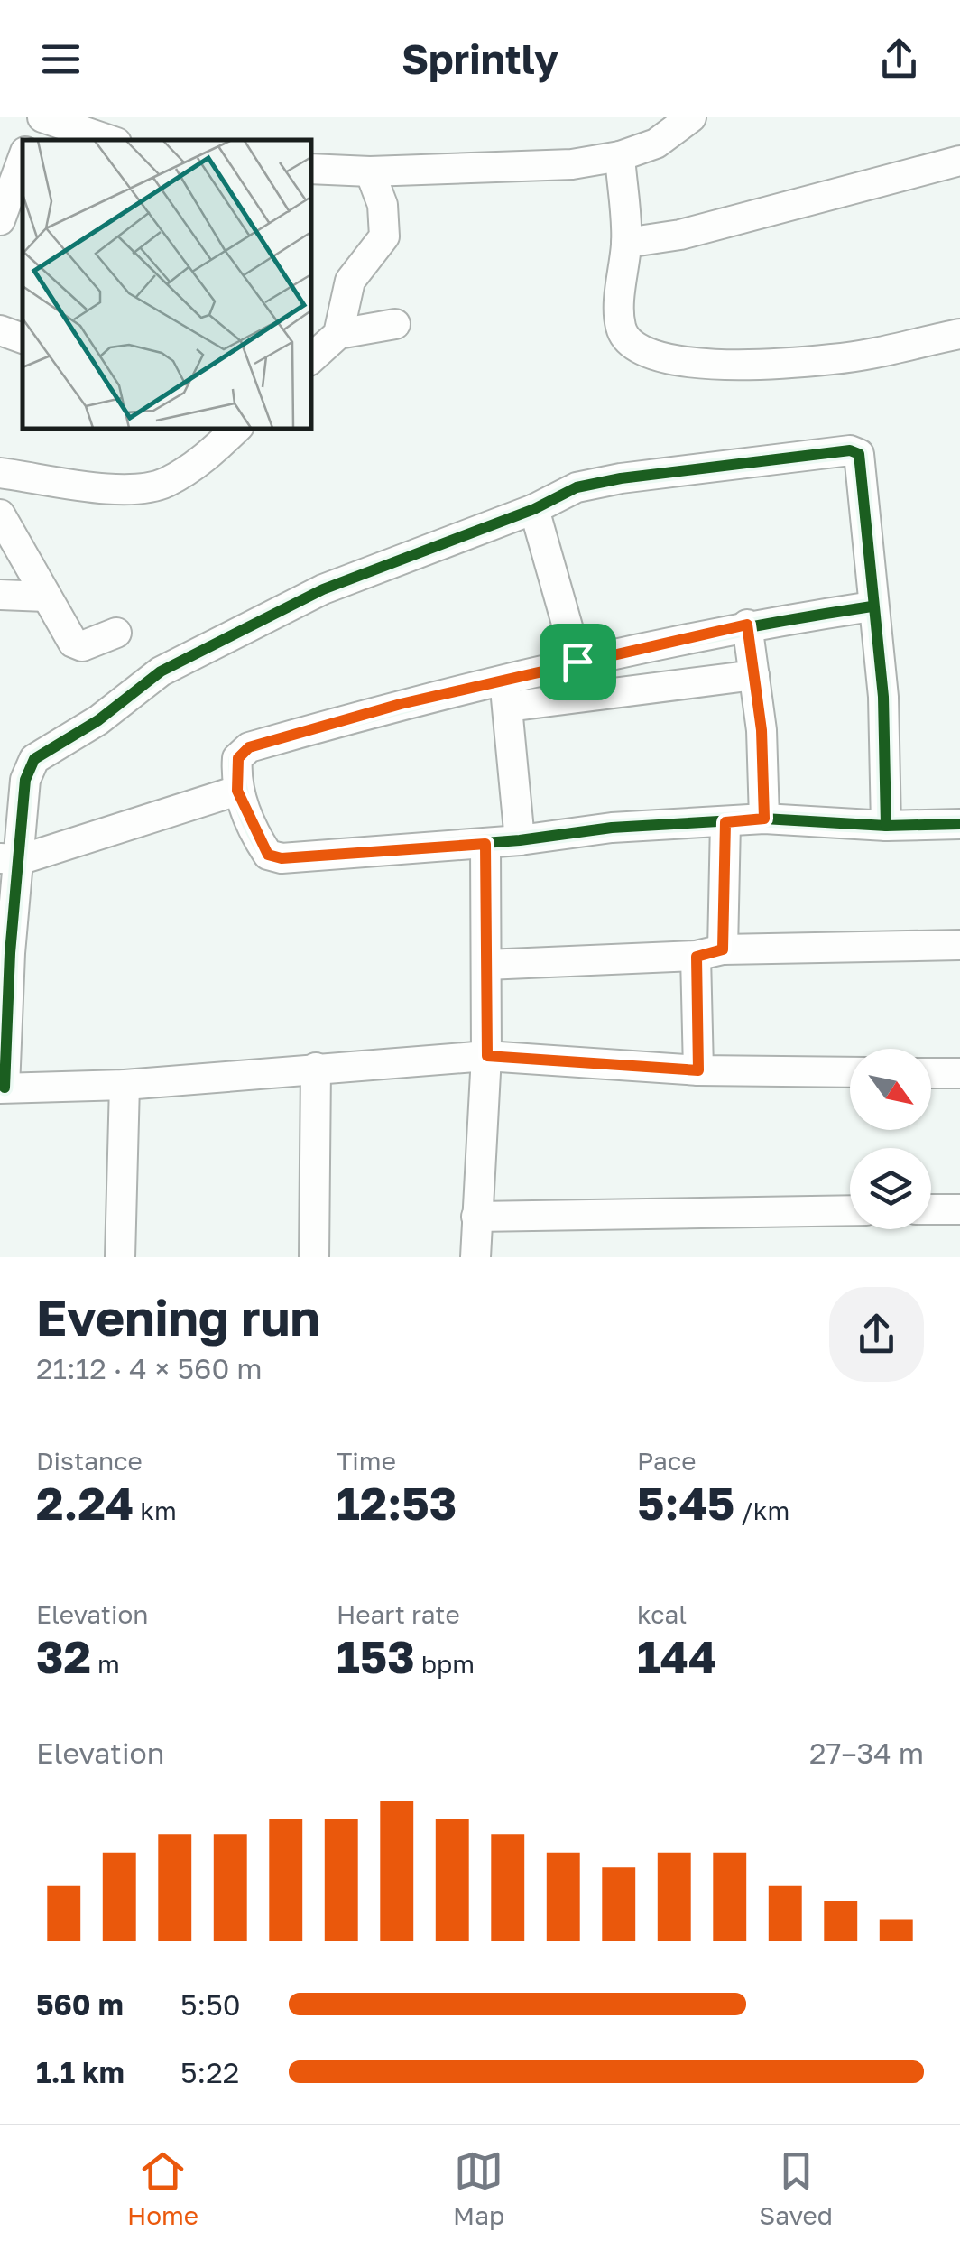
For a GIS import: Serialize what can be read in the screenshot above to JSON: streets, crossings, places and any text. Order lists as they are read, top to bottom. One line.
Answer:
{"north":"bottom right","page":{"header":"Sprintly","heading":["Evening run","21:12 · 4 × 560 m"],"stats":[["Distance","2.24 km"],["Time","12:53"],["Pace","5:45 /km"],["Elevation","32 m"],["Heart rate","153 bpm"],["kcal","144"]],"chart":["Elevation","27–34 m"],"list":[{"name":"560 m","note":"5:50"},{"name":"1.1 km","note":"5:22"}],"tabs":["Home","Map","Saved"]}}
